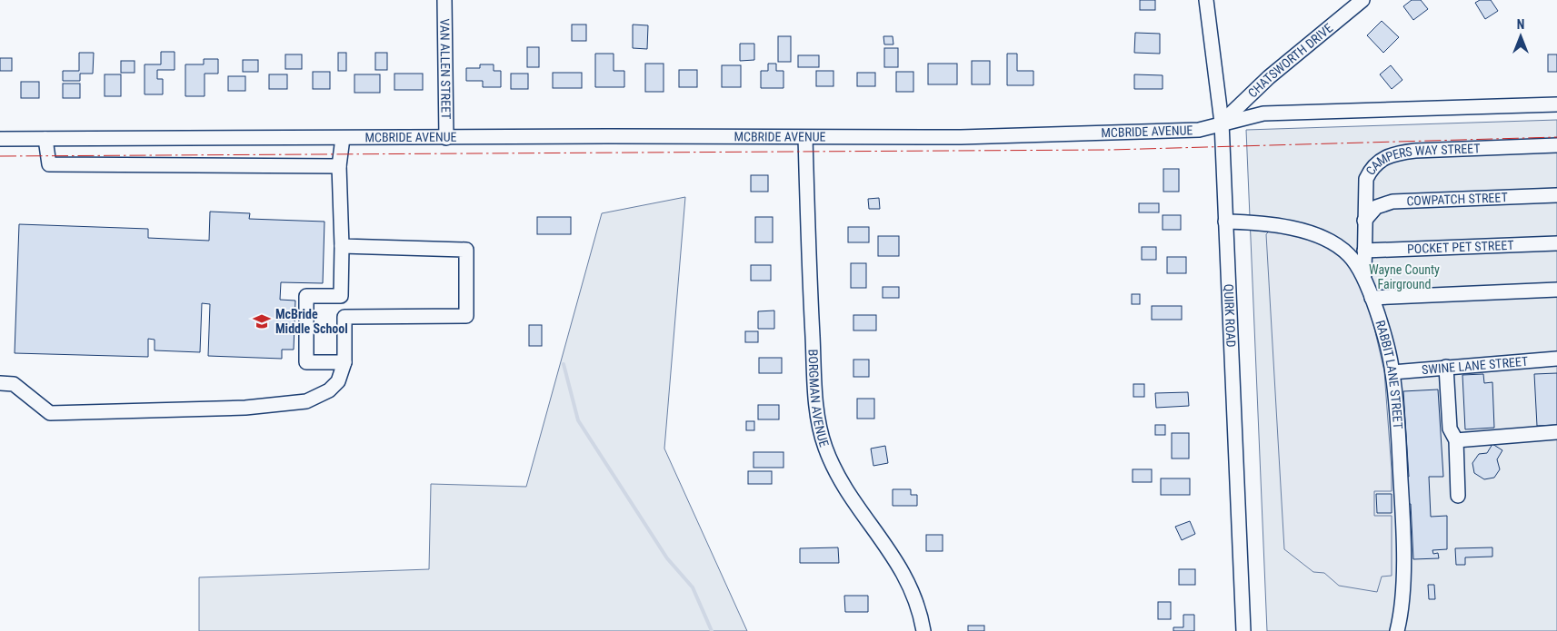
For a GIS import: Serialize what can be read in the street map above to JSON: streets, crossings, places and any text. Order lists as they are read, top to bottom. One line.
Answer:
{"streets":{"street":["CHATSWORTH DRIVE","VAN ALLEN STREET","MCBRIDE AVENUE","CAMPERS WAY STREET","COWPATCH STREET","POCKET PET STREET","QUIRK ROAD","SWINE LANE STREET","RABBIT LANE STREET","BORGMAN AVENUE"]},"crossings":[["CHATSWORTH DRIVE","MCBRIDE AVENUE"],["CHATSWORTH DRIVE","QUIRK ROAD"],["VAN ALLEN STREET","MCBRIDE AVENUE"],["MCBRIDE AVENUE","QUIRK ROAD"],["MCBRIDE AVENUE","BORGMAN AVENUE"],["CAMPERS WAY STREET","COWPATCH STREET"],["CAMPERS WAY STREET","POCKET PET STREET"],["CAMPERS WAY STREET","RABBIT LANE STREET"],["QUIRK ROAD","RABBIT LANE STREET"],["SWINE LANE STREET","RABBIT LANE STREET"]],"parks":["Wayne County Fairground"],"places":{"school or university":["McBride Middle School"]},"north":"top"}
